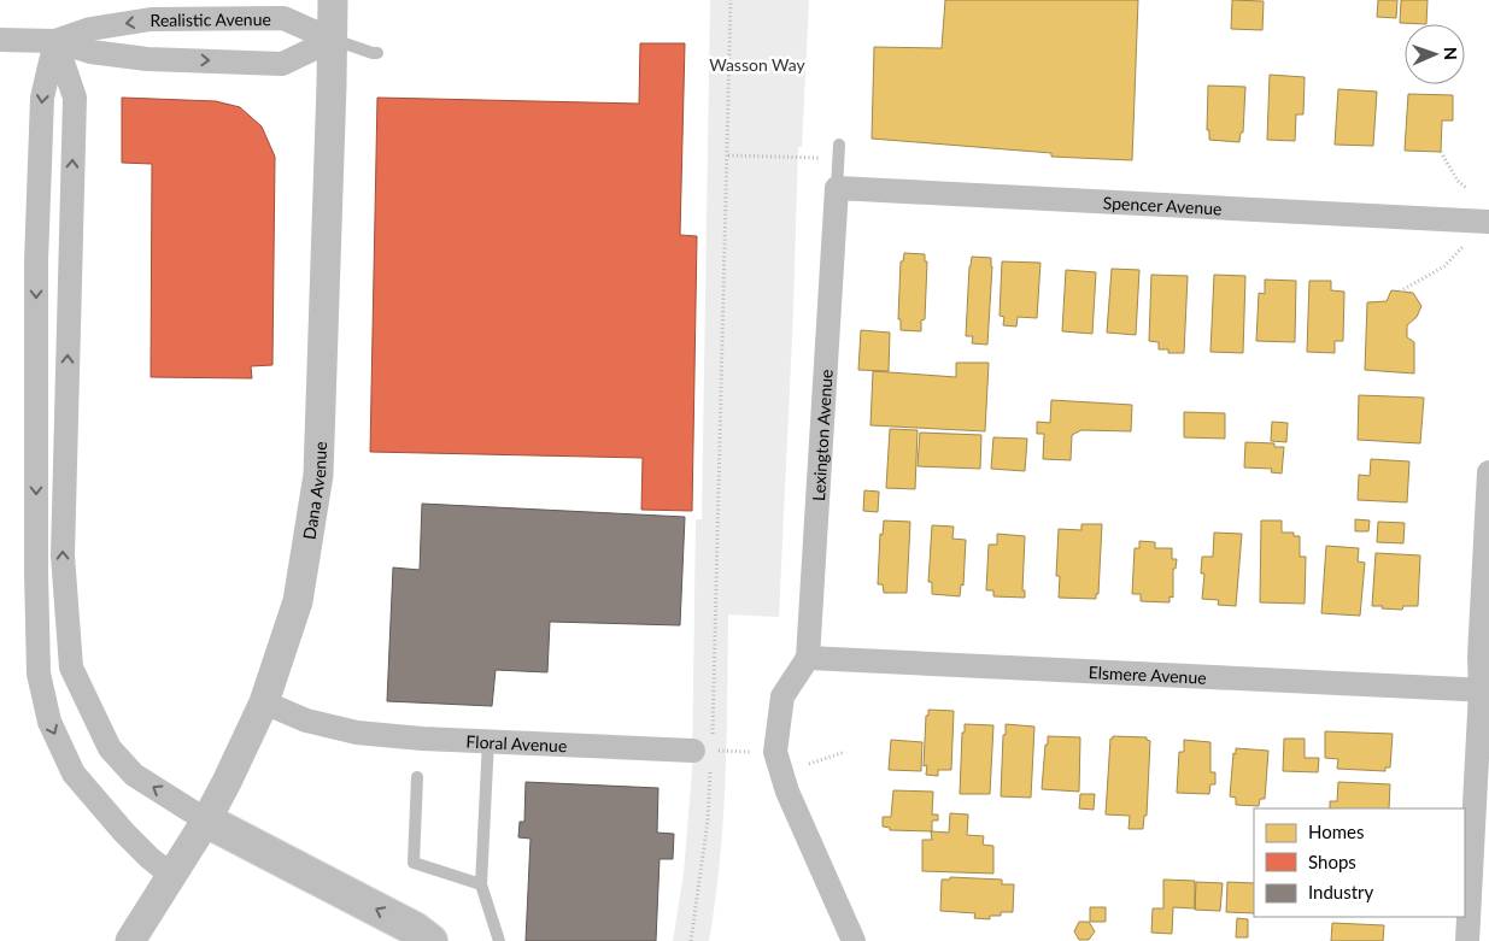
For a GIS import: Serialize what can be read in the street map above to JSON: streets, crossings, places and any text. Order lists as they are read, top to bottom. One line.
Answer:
{"streets":{"street":["Realistic Avenue","Spencer Avenue","Lexington Avenue","Dana Avenue","Elsmere Avenue","Floral Avenue"]},"crossings":[["Realistic Avenue","Dana Avenue"],["Spencer Avenue","Lexington Avenue"],["Lexington Avenue","Elsmere Avenue"],["Dana Avenue","Floral Avenue"]],"parks":["Wasson Way"],"legend":["Homes","Shops","Industry"],"north":"right"}
